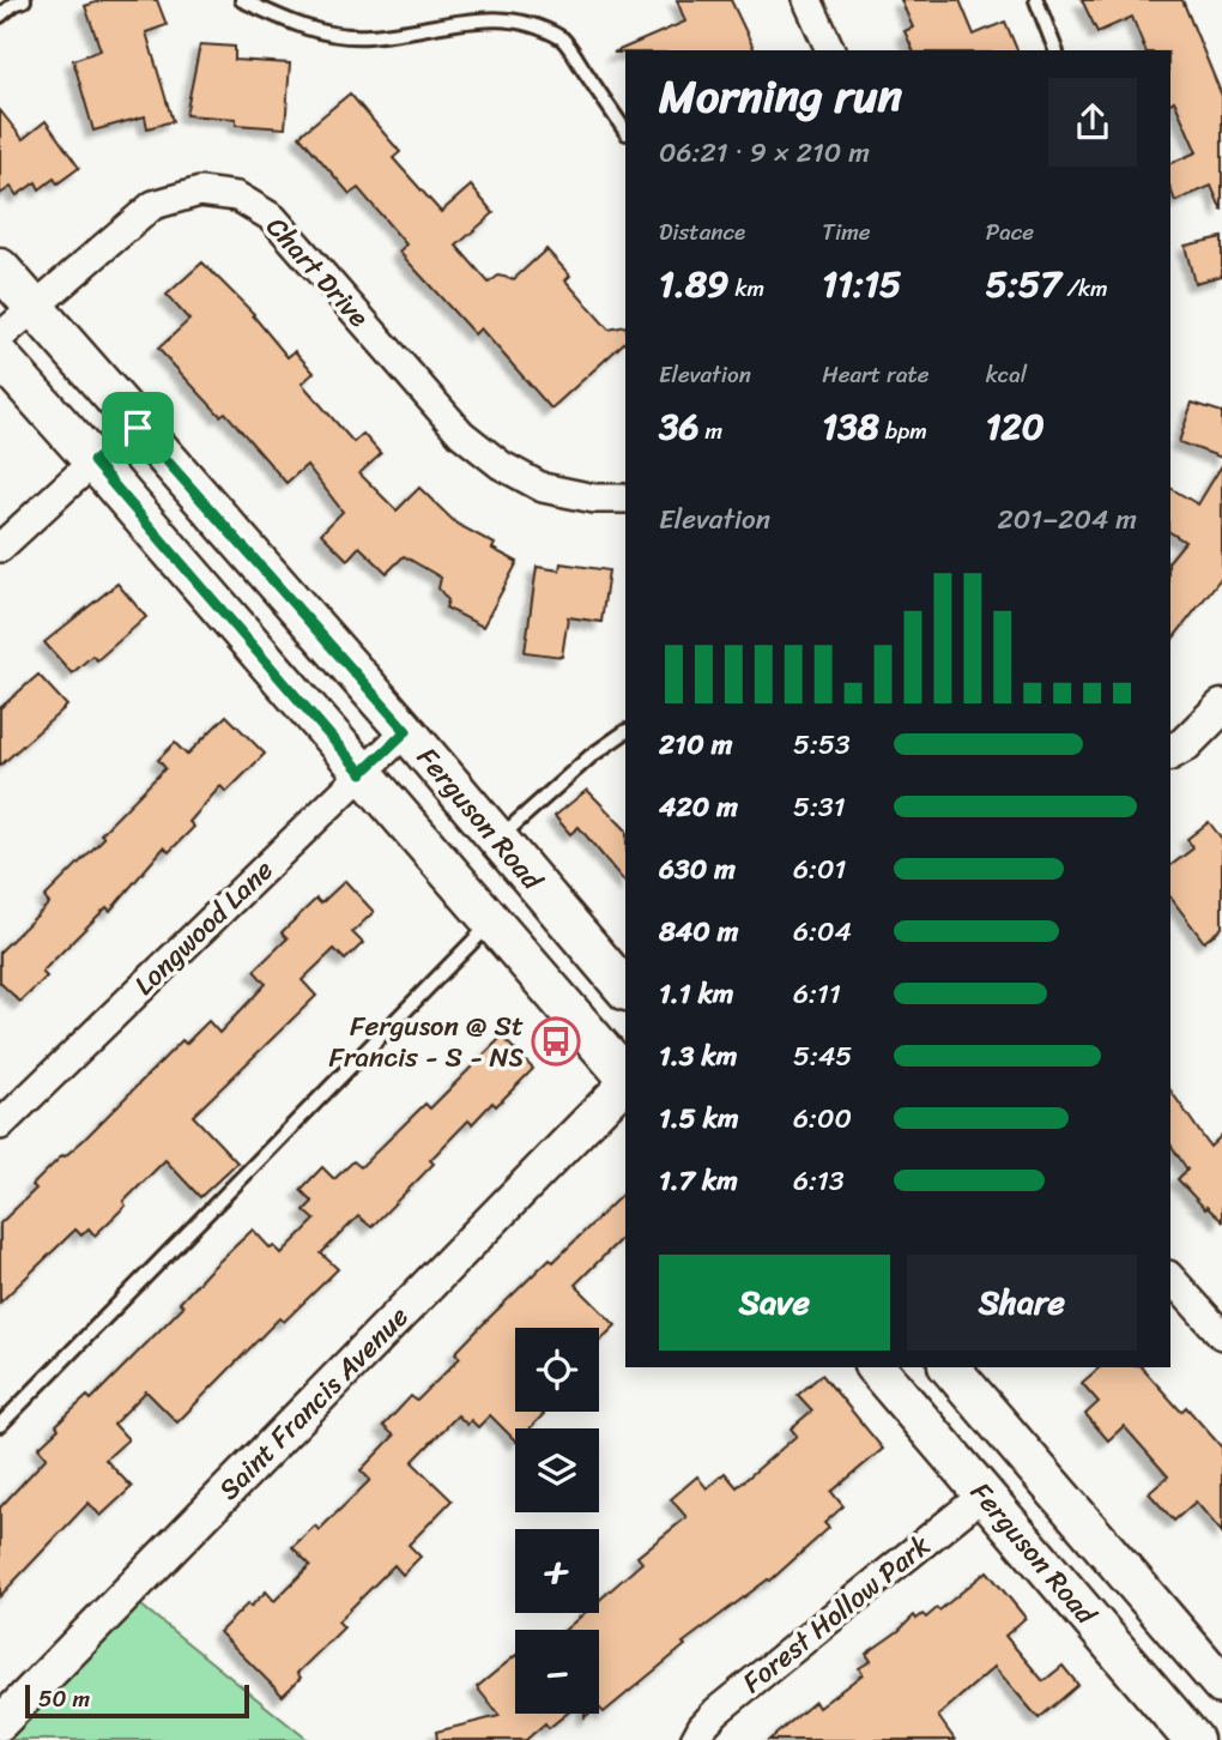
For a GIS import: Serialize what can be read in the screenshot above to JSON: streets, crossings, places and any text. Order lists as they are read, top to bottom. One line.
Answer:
{"streets":{"main road":["Ferguson Road"],"street":["Chart Drive","Longwood Lane","Saint Francis Avenue","Forest Hollow Park"]},"crossings":[["Chart Drive","Ferguson Road"],["Ferguson Road","Longwood Lane"],["Ferguson Road","Forest Hollow Park"]],"places":{"bus stop":["Ferguson @ St Francis - S - NS"]},"scale_bar":"50 m","page":{"heading":["Morning run","06:21 · 9 × 210 m"],"stats":[["Distance","1.89 km"],["Time","11:15"],["Pace","5:57 /km"],["Elevation","36 m"],["Heart rate","138 bpm"],["kcal","120"]],"chart":["Elevation","201–204 m"],"list":[{"name":"210 m","note":"5:53"},{"name":"420 m","note":"5:31"},{"name":"630 m","note":"6:01"},{"name":"840 m","note":"6:04"},{"name":"1.1 km","note":"6:11"},{"name":"1.3 km","note":"5:45"},{"name":"1.5 km","note":"6:00"},{"name":"1.7 km","note":"6:13"}],"buttons":["Save","Share"],"map_buttons":["+","−"],"scale":"50 m"}}
